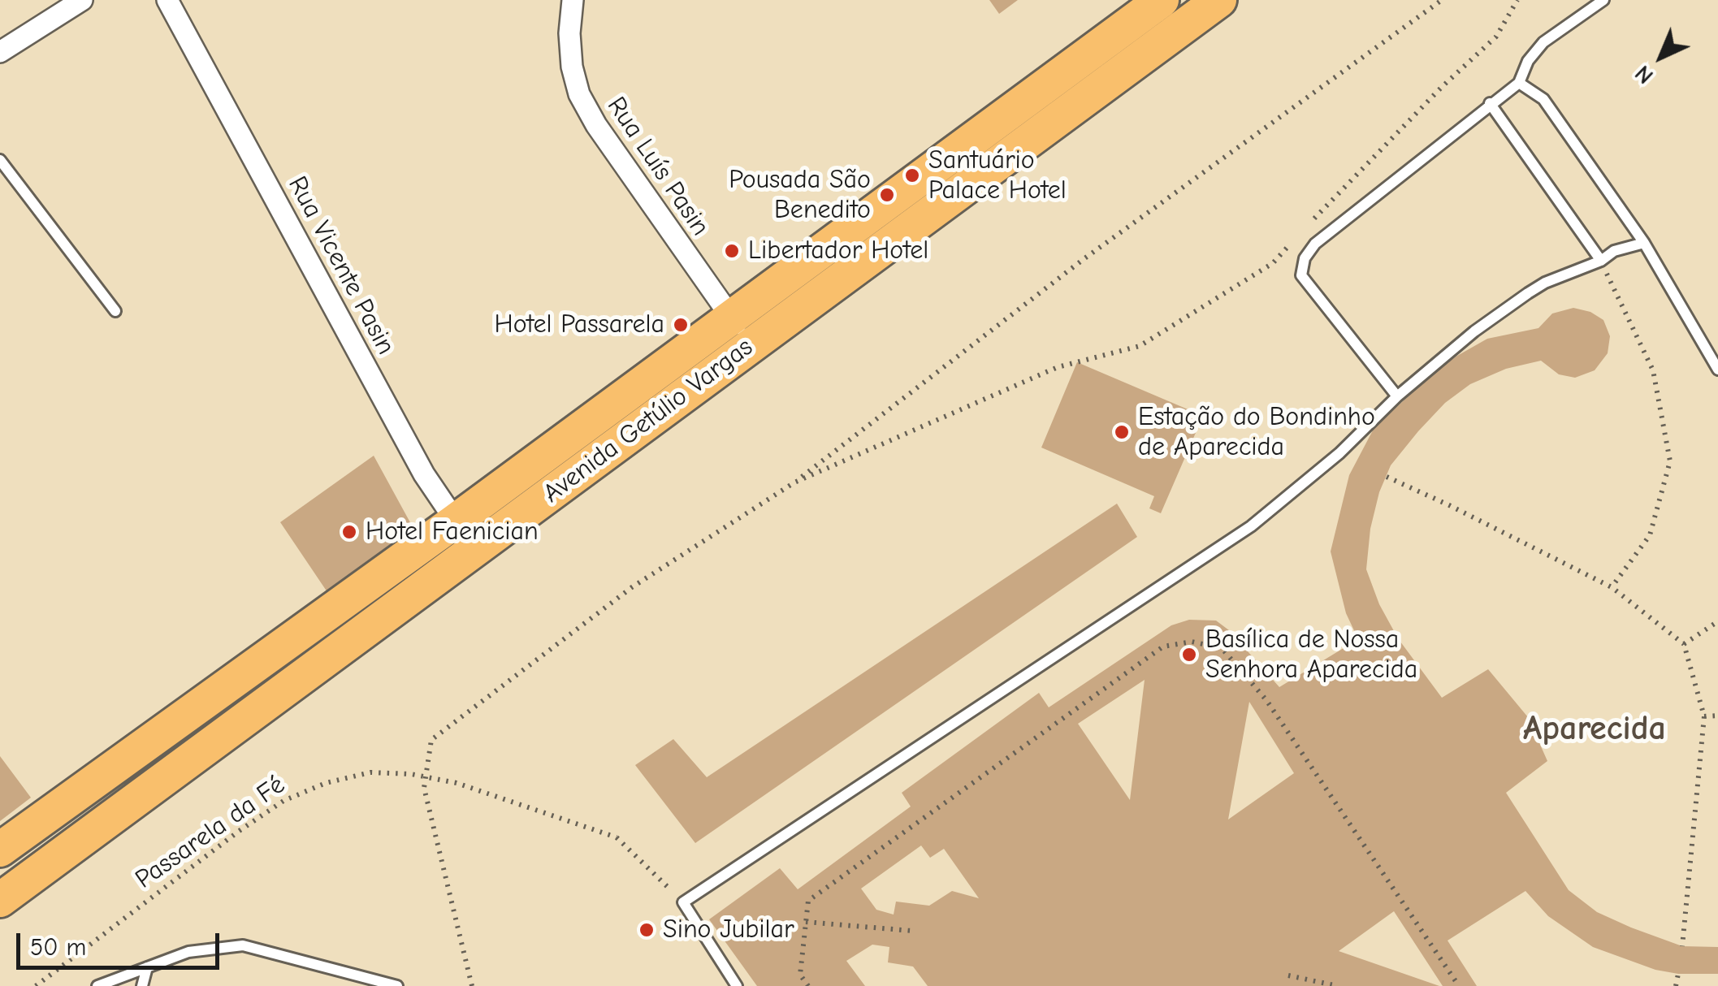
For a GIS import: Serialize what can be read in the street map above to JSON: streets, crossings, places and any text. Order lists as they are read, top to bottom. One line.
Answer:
{"streets":{"main road":["Avenida Getúlio Vargas"],"street":["Rua Luís Pasin","Rua Vicente Pasin"],"path":["Passarela da Fé"]},"crossings":[["Rua Luís Pasin","Avenida Getúlio Vargas"],["Rua Vicente Pasin","Avenida Getúlio Vargas"]],"districts":["Aparecida"],"places":["Santuário Palace Hotel","Pousada São Benedito","Libertador Hotel","Hotel Passarela","Estação do Bondinho de Aparecida","Hotel Faenician","Basílica de Nossa Senhora Aparecida","Sino Jubilar"],"scale_bar":"50 m","north":"bottom left"}
